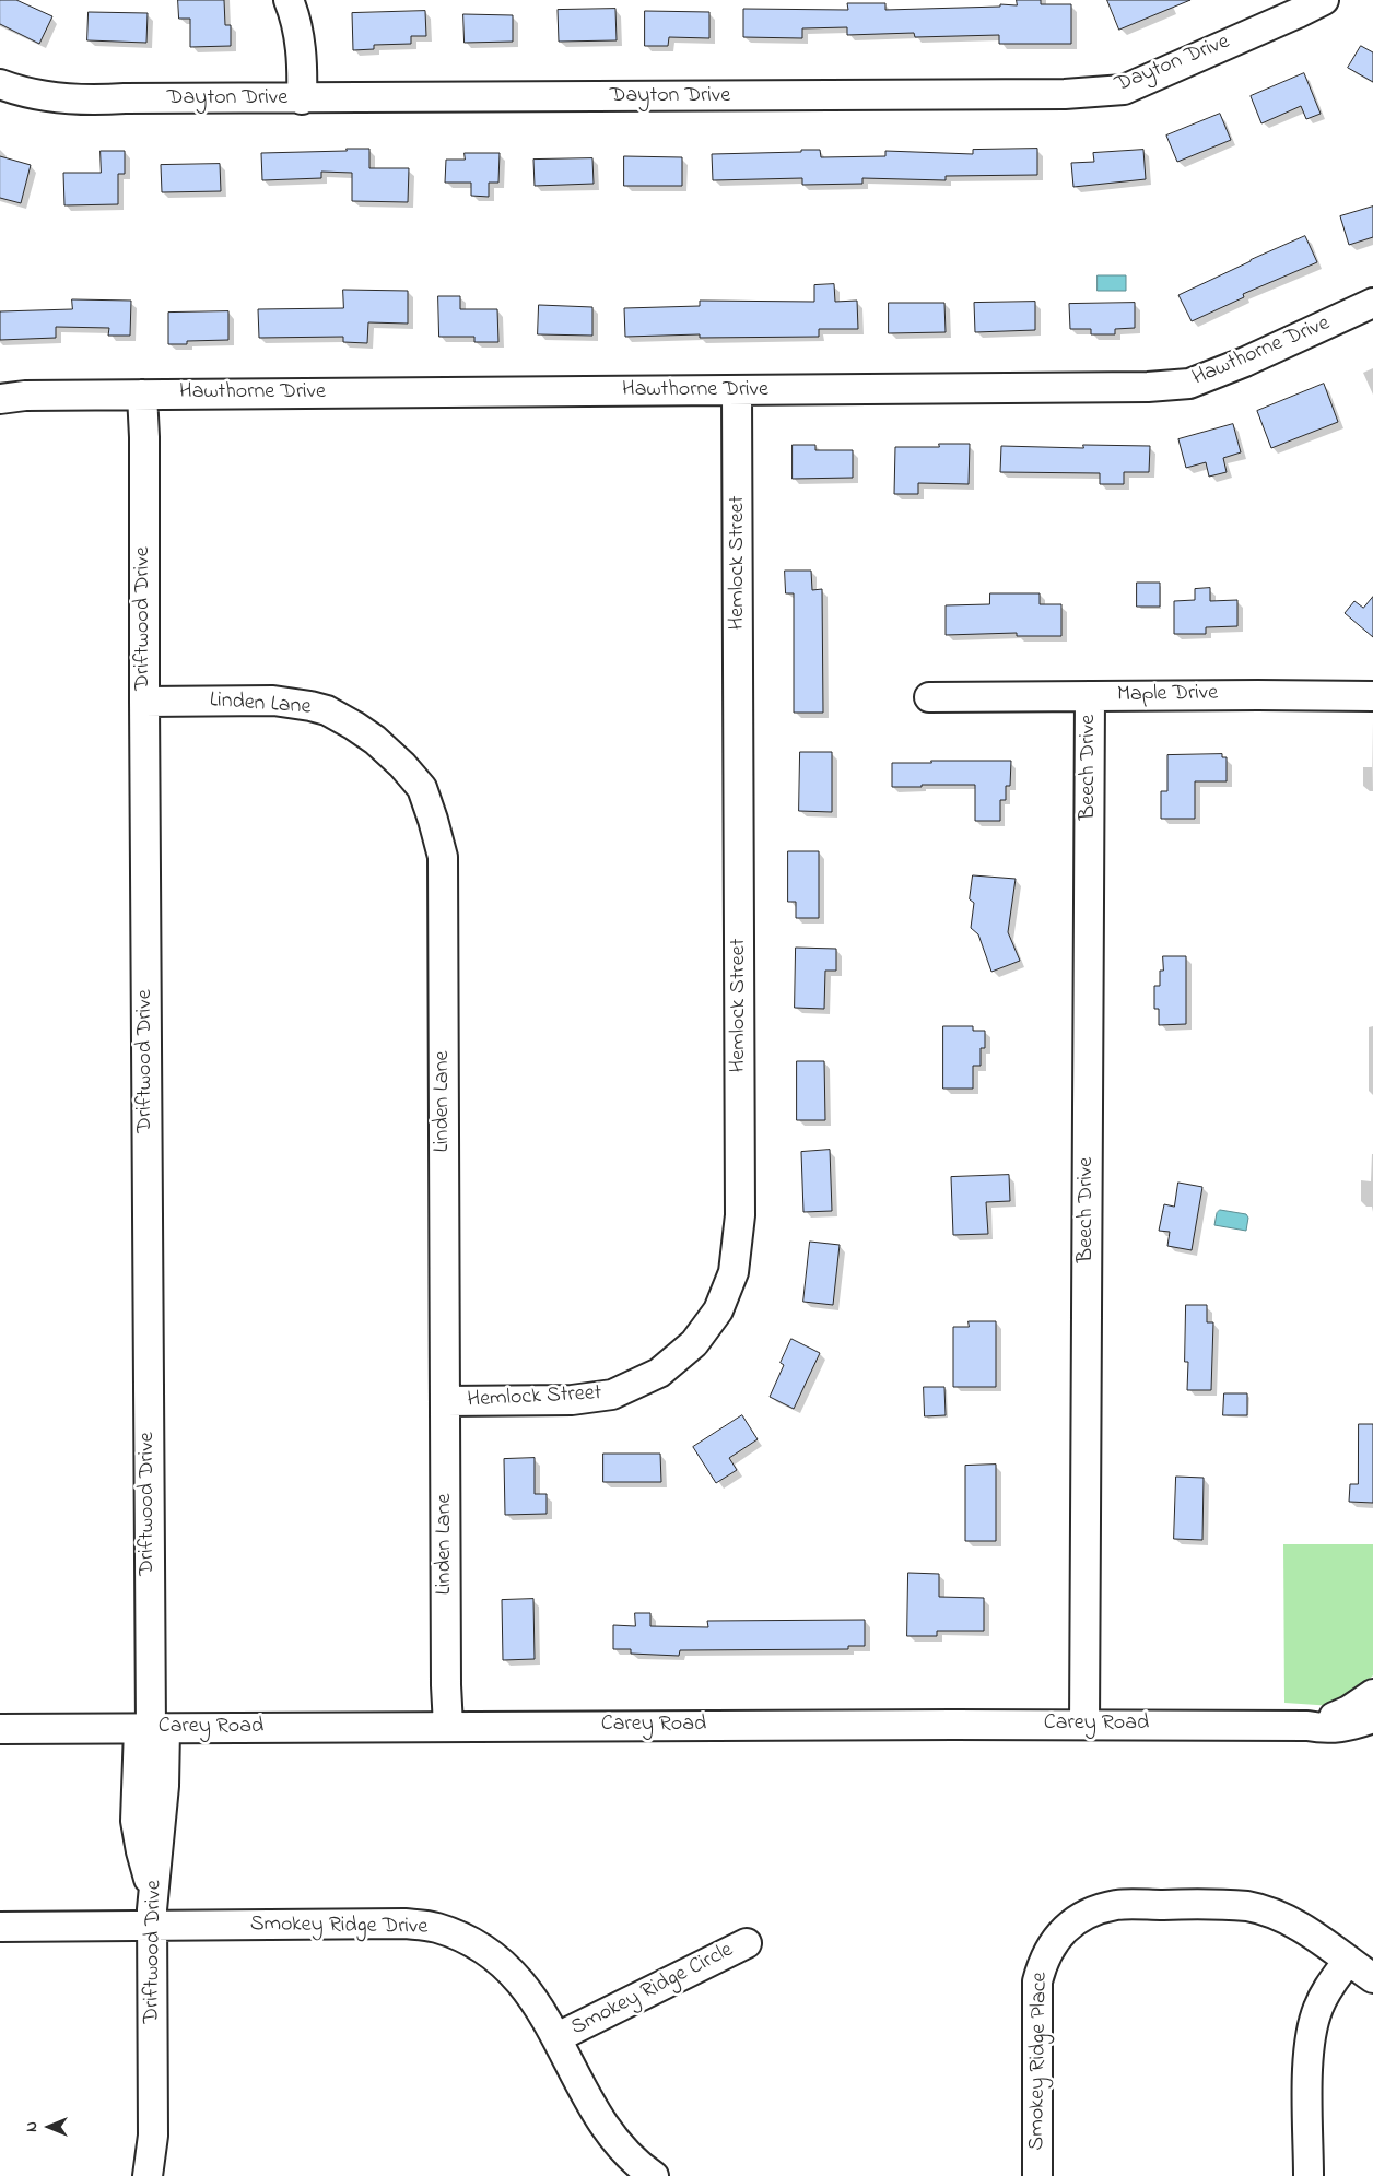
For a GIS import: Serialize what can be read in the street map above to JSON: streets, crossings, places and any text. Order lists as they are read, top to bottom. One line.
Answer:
{"streets":{"street":["Dayton Drive","Hawthorne Drive","Hemlock Street","Driftwood Drive","Maple Drive","Linden Lane","Beech Drive","Carey Road","Smokey Ridge Drive","Smokey Ridge Circle","Smokey Ridge Place"]},"crossings":[["Hawthorne Drive","Hemlock Street"],["Hawthorne Drive","Driftwood Drive"],["Hemlock Street","Linden Lane"],["Driftwood Drive","Linden Lane"],["Driftwood Drive","Carey Road"],["Driftwood Drive","Smokey Ridge Drive"],["Maple Drive","Beech Drive"],["Linden Lane","Carey Road"],["Beech Drive","Carey Road"],["Smokey Ridge Drive","Smokey Ridge Circle"]],"north":"left"}
